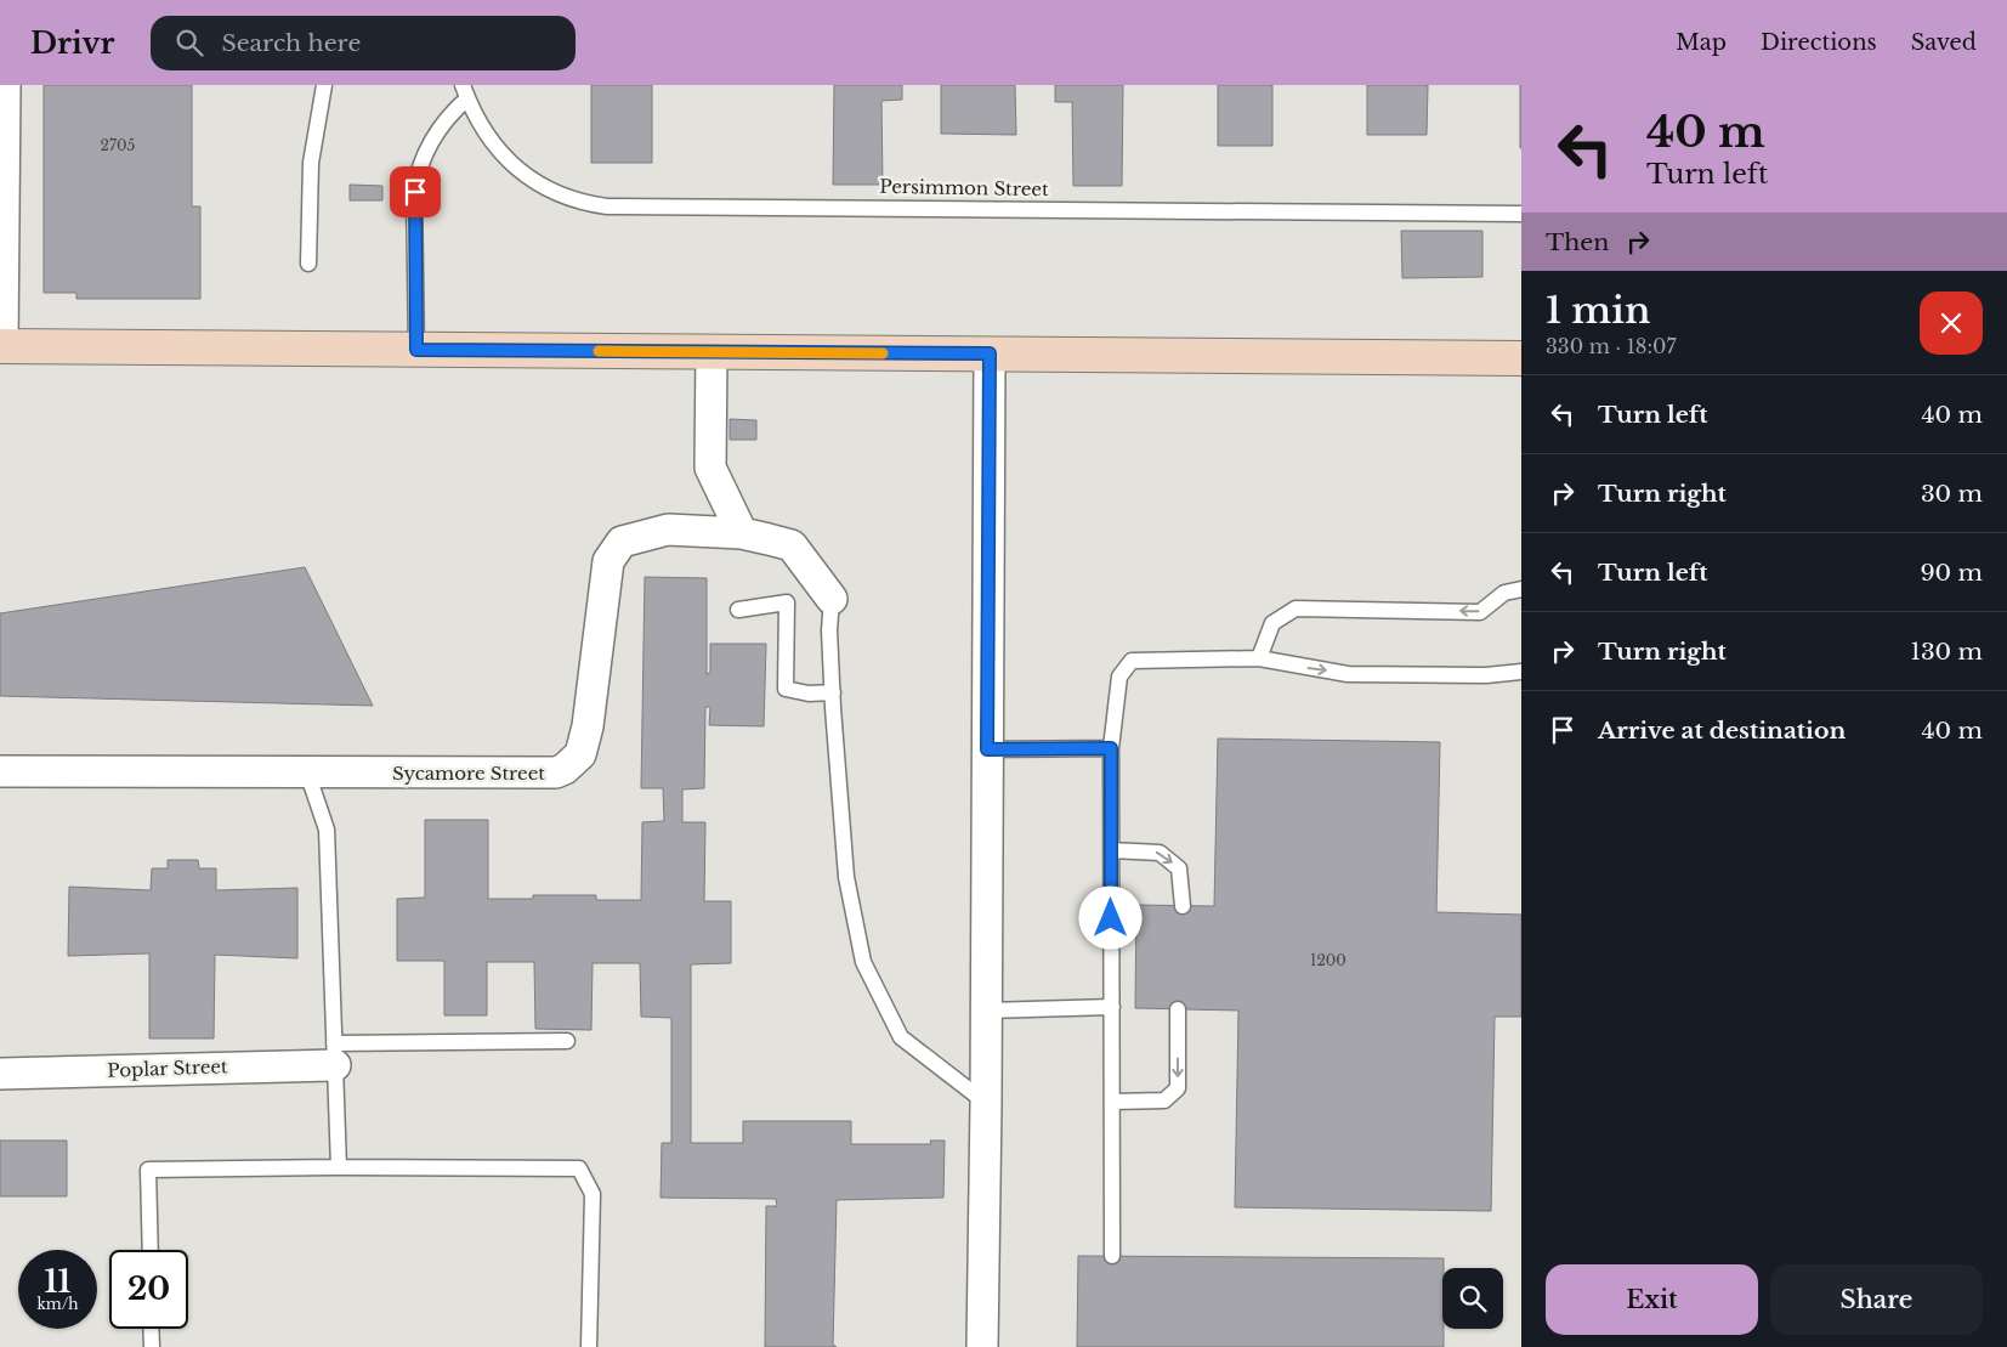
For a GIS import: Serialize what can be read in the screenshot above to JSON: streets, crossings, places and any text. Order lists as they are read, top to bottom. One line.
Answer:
{"streets":{"street":["Sycamore Street","Poplar Street"],"lane":["Persimmon Street"]},"house_numbers":["2705","1200"],"page":{"header":"Drivr","search":"Search here","nav":["Map","Directions","Saved"],"turn":["40 m","Turn left"],"then":"Then","heading":["1 min","330 m · 18:07"],"list":[{"name":"Turn left","value":"40 m"},{"name":"Turn right","value":"30 m"},{"name":"Turn left","value":"90 m"},{"name":"Turn right","value":"130 m"},{"name":"Arrive at destination","value":"40 m"}],"speed":"11 km/h","limit":"20","buttons":["Exit","Share"]}}
